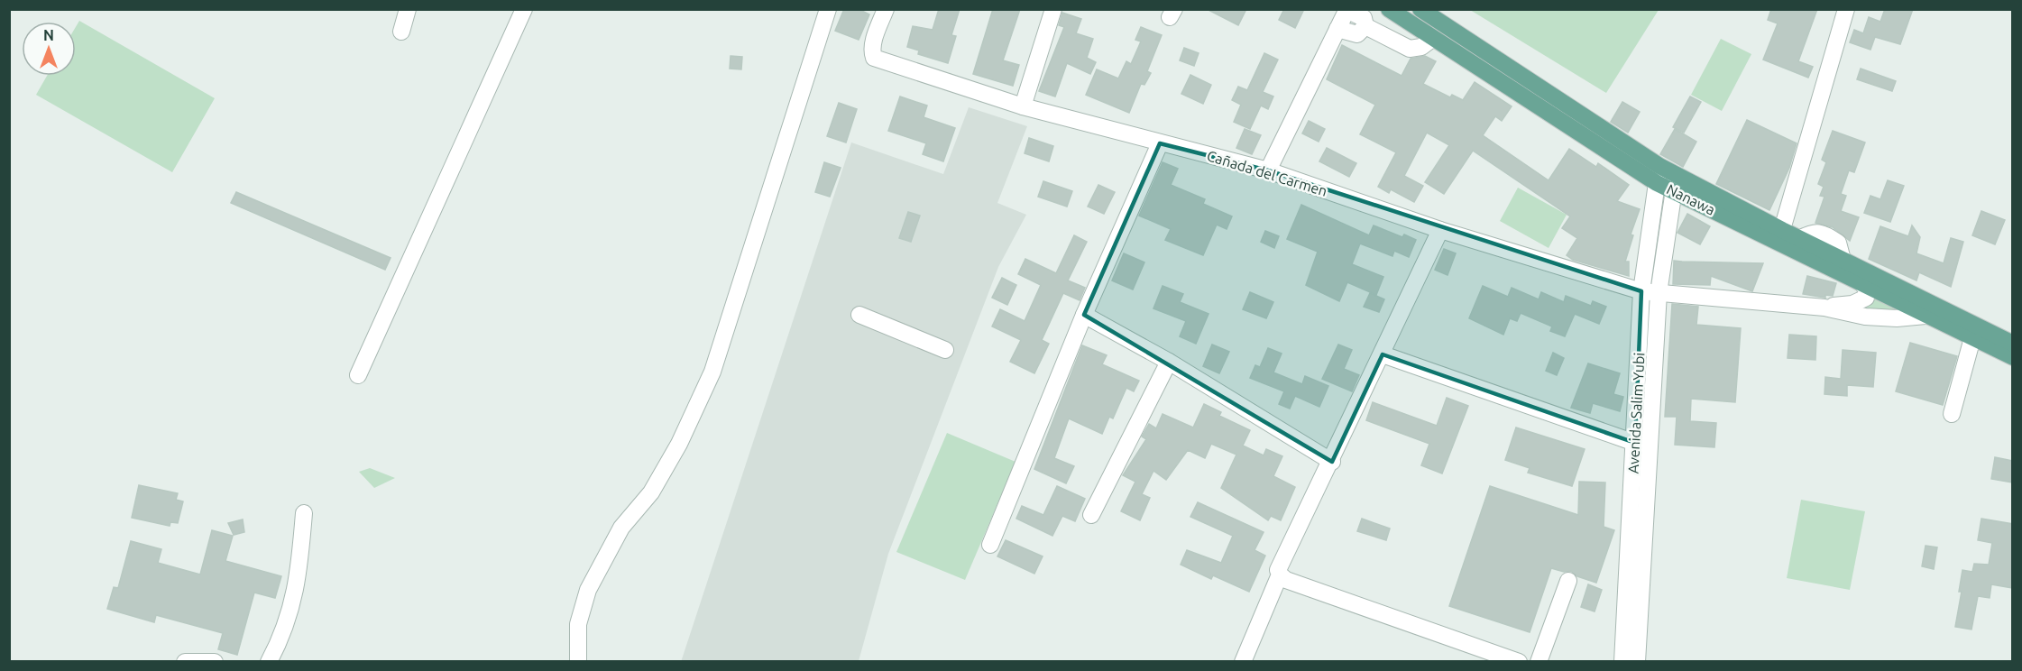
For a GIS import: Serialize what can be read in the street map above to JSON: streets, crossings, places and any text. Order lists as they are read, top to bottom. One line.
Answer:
{"streets":{"main road":["Nanawa"],"street":["Cañada del Carmen","Avenida Salim Yubi"]},"crossings":[["Cañada del Carmen","Avenida Salim Yubi"],["Nanawa","Avenida Salim Yubi"]],"north":"top"}
